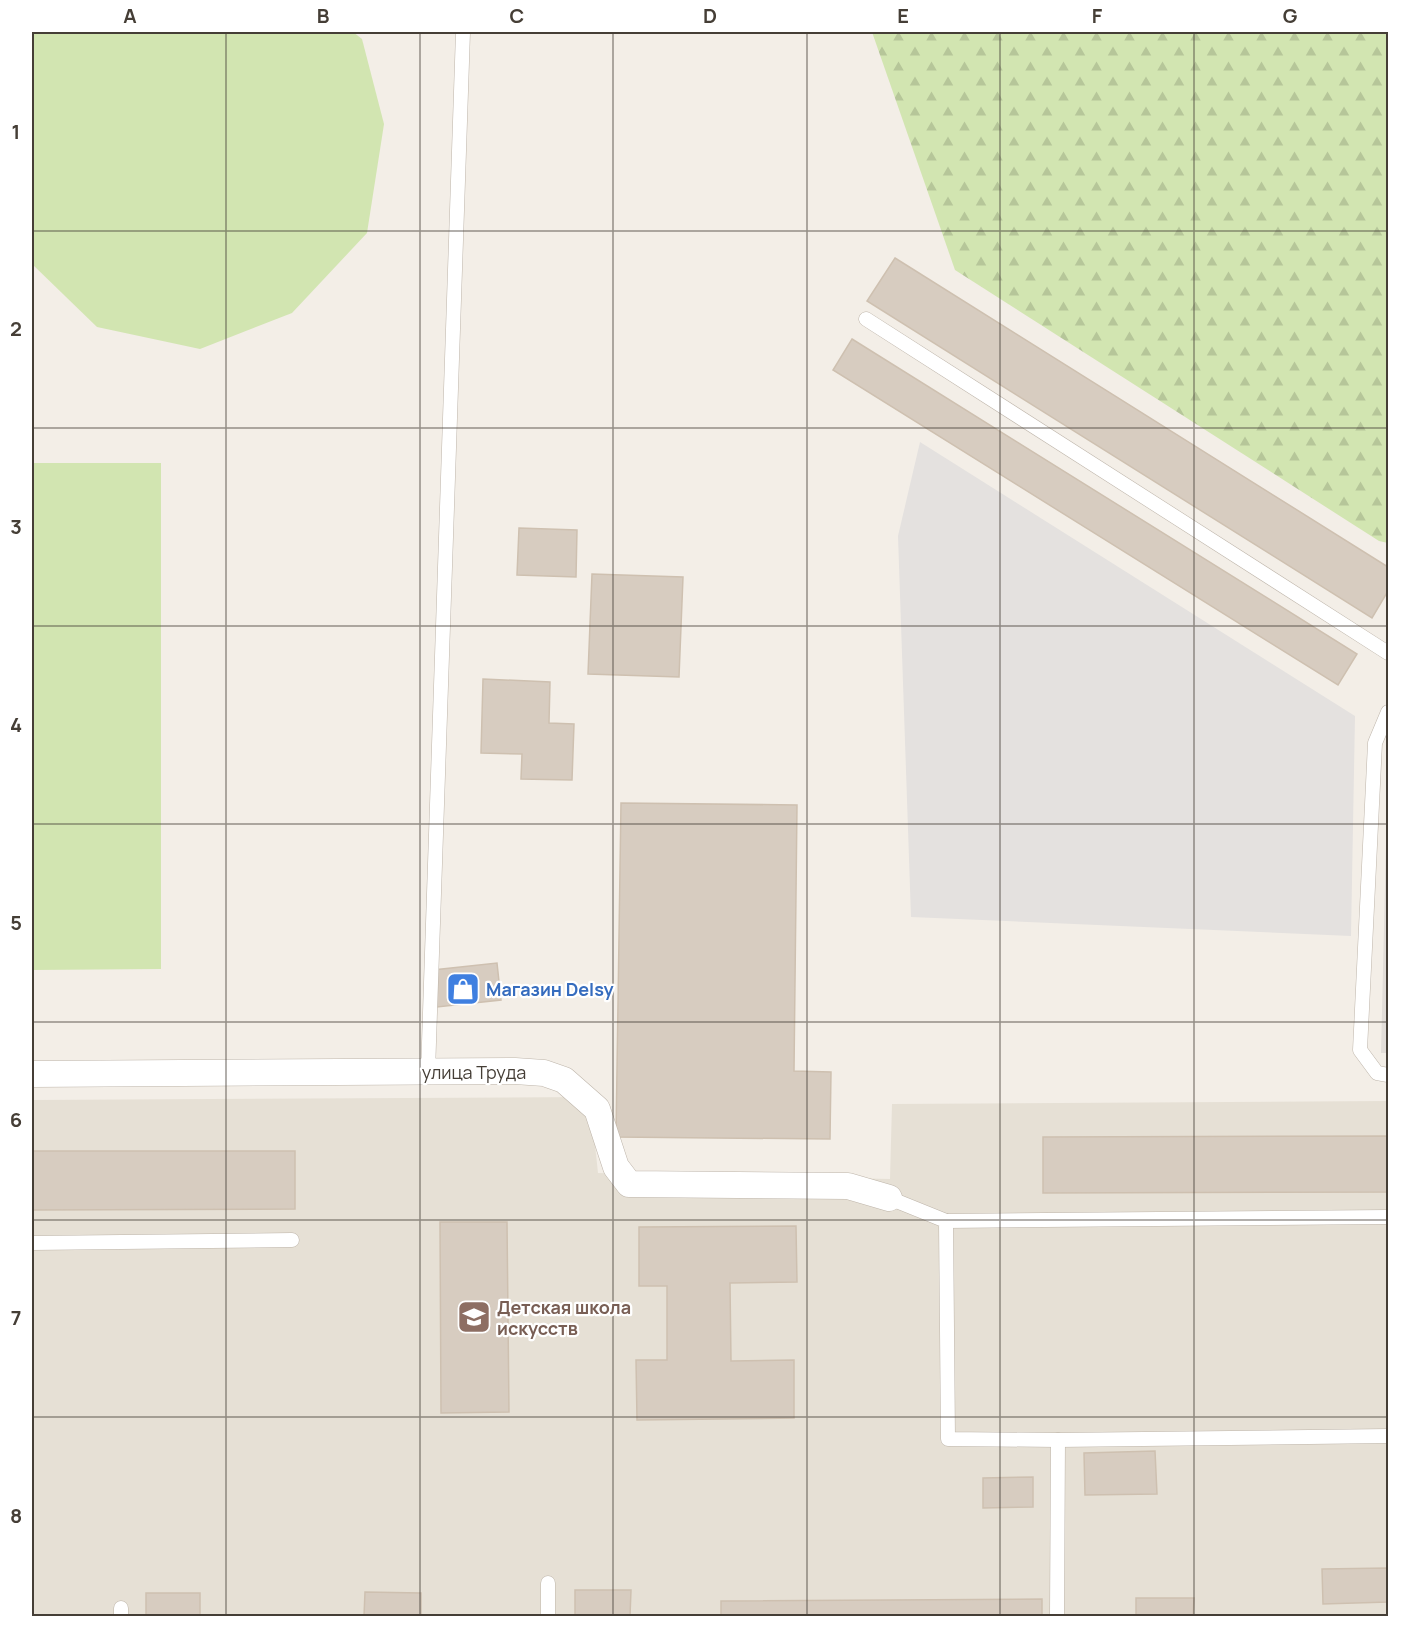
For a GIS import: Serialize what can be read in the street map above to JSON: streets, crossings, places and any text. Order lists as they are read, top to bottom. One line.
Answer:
{"streets":{"street":["улица Труда"]},"places":{"shop":["Магазин Delsy"],"school or university":["Детская школа искусств"]},"grid":{"columns":["A","B","C","D","E","F","G"],"rows":["1","2","3","4","5","6","7","8"]}}
